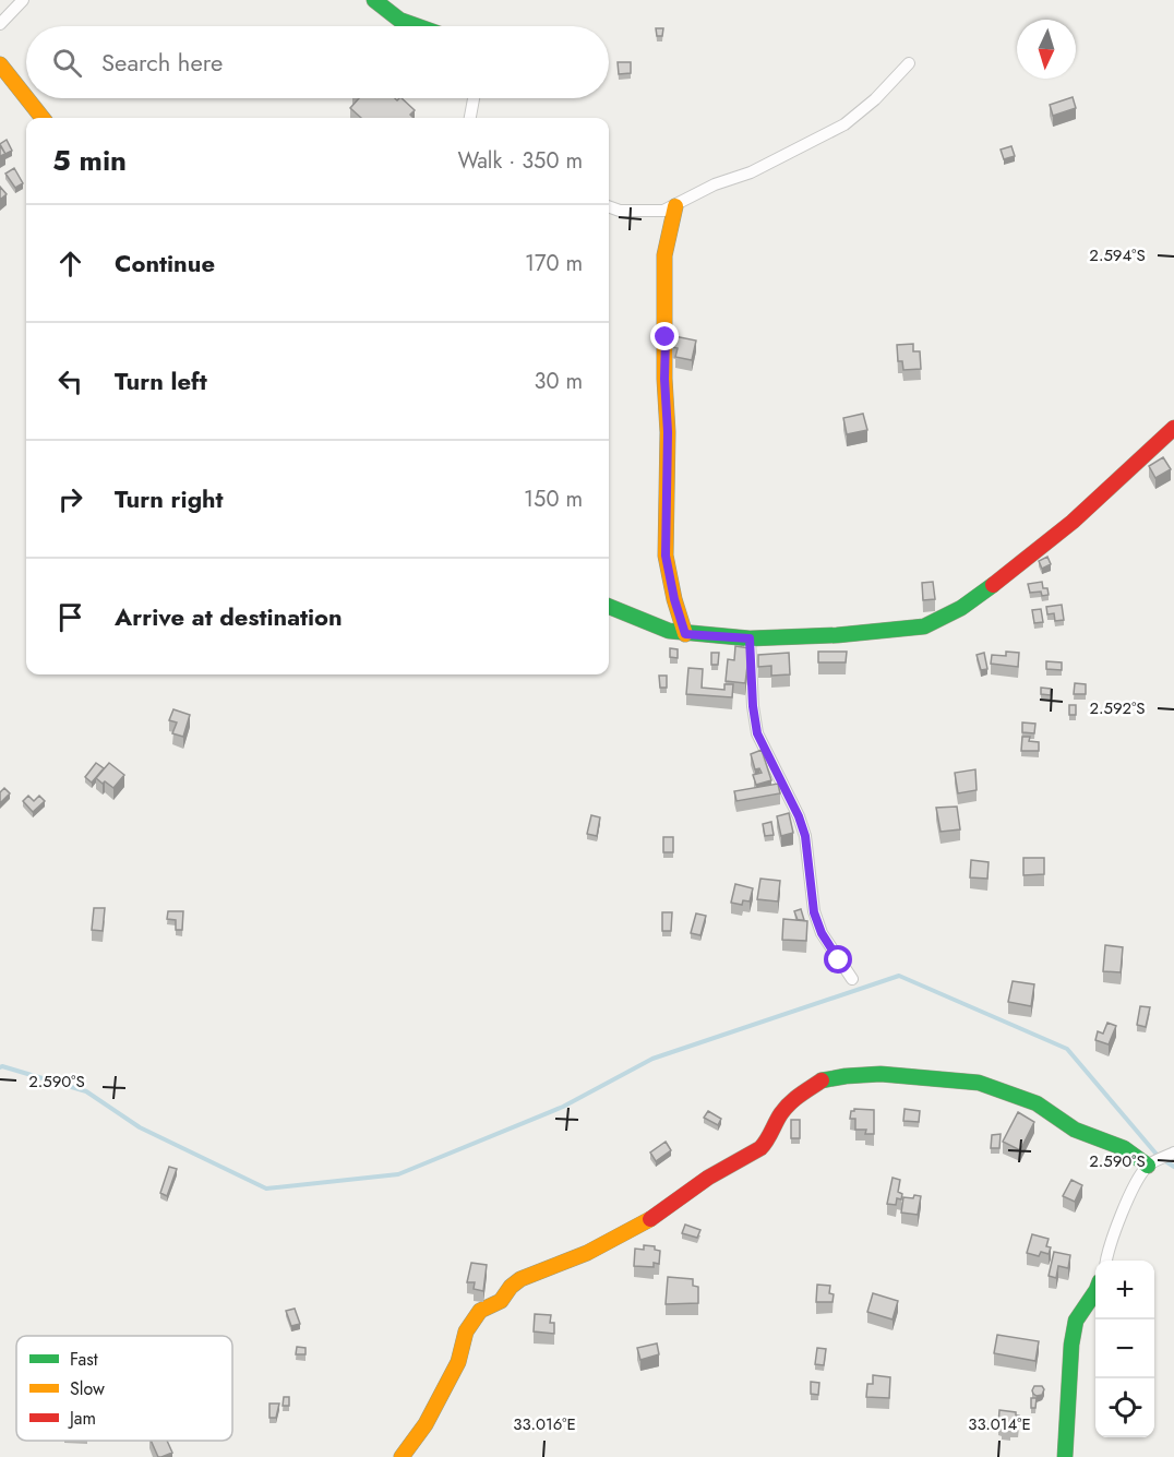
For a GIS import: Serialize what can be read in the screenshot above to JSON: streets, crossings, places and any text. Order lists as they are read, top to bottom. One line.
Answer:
{"legend":["Fast","Slow","Jam"],"north":"bottom","page":{"search":"Search here","heading":["5 min","Walk · 350 m"],"list":[["Continue","170 m"],["Turn left","30 m"],["Turn right","150 m"],"Arrive at destination"],"map_buttons":["+","−"]},"coordinates":["2.594°S","2.592°S","2.590°S","33.016°E","33.014°E"]}
